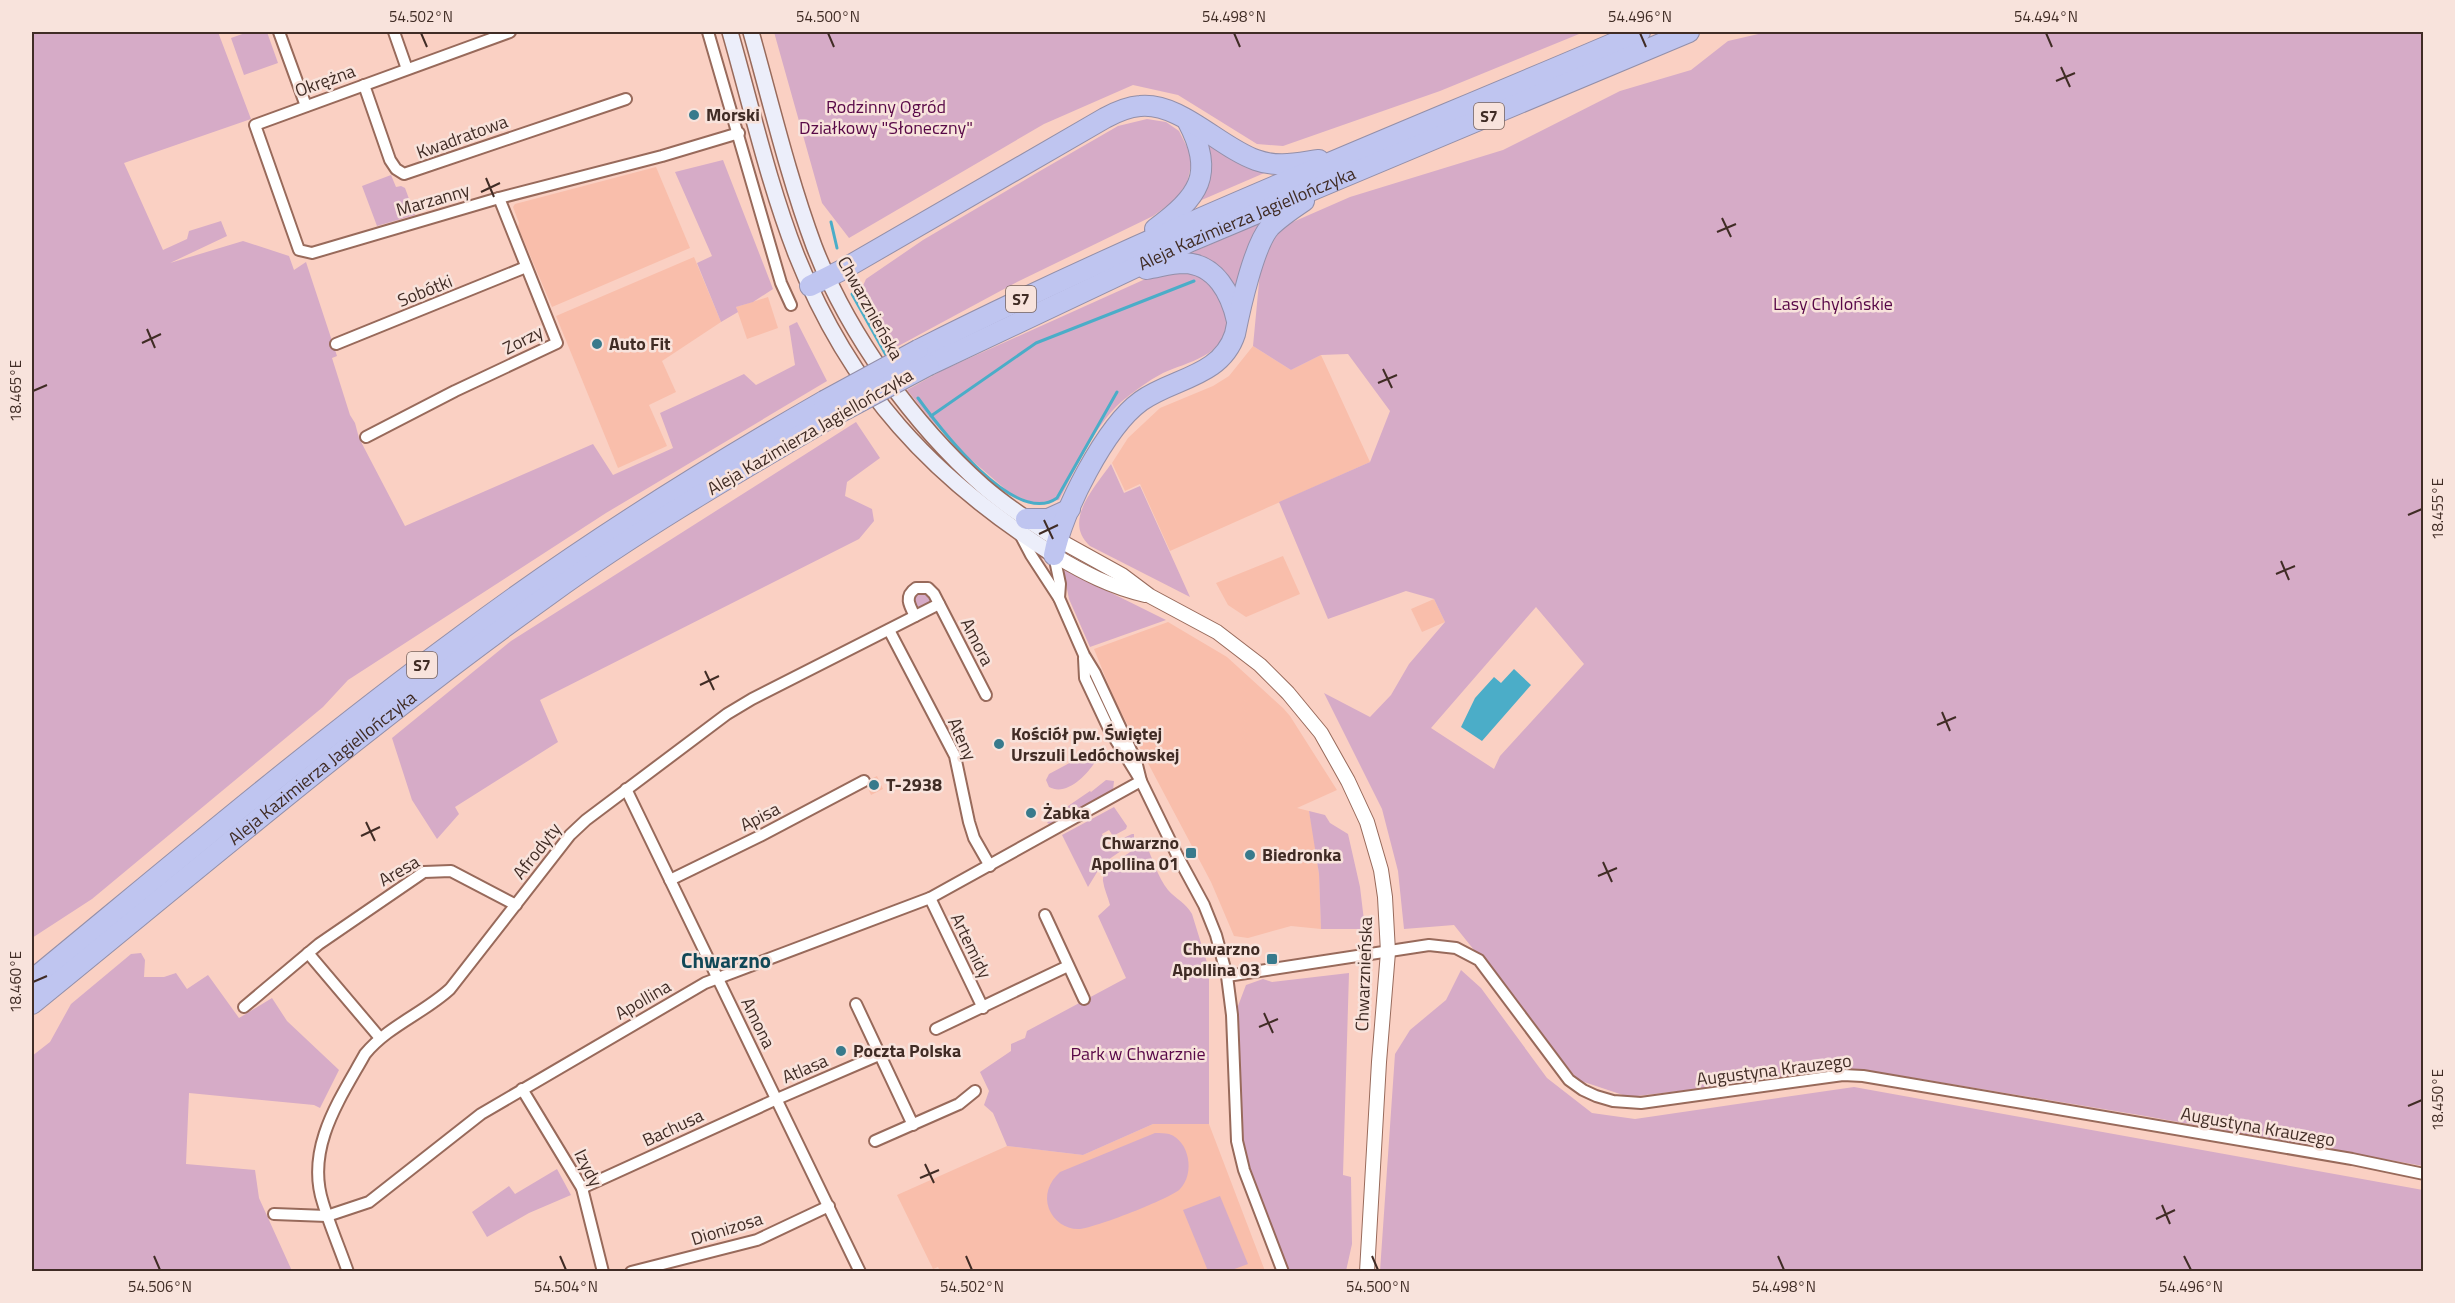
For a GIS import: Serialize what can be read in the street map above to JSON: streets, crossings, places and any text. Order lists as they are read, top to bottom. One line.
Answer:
{"streets":{"highway":["S7","Aleja Kazimierza Jagiellończyka"],"main road":["Chwarznieńska"],"street":["Okrężna","Kwadratowa","Marzanny","Sobótki","Zorzy","Amora","Ateny","Apisa","Afrodyty","Aresa","Artemidy","Apollina","Amona","Atlasa","Augustyna Krauzego","Bachusa","Izydy","Dionizosa"]},"crossings":[["Okrężna","Kwadratowa"],["Okrężna","Marzanny"],["Marzanny","Zorzy"],["Sobótki","Zorzy"],["Chwarznieńska","Apollina"],["Chwarznieńska","Augustyna Krauzego"],["Amora","Afrodyty"],["Ateny","Afrodyty"],["Ateny","Apollina"],["Apisa","Amona"],["Afrodyty","Aresa"],["Afrodyty","Apollina"],["Afrodyty","Amona"],["Artemidy","Apollina"],["Apollina","Amona"],["Apollina","Izydy"],["Amona","Atlasa"],["Amona","Bachusa"],["Amona","Dionizosa"],["Atlasa","Bachusa"],["Bachusa","Izydy"]],"districts":["Chwarzno"],"parks":["Rodzinny Ogród Działkowy \"Słoneczny\"","Lasy Chylońskie","Park w Chwarznie"],"places":{"other":["Morski","Auto Fit","Kościół pw. Świętej Urszuli Ledóchowskej","T-2938","Żabka","Biedronka","Poczta Polska"],"transit":["Chwarzno Apollina 01","Chwarzno Apollina 03"]},"coordinates":["54.502°N","54.500°N","54.498°N","54.496°N","54.494°N","18.465°E","18.455°E","18.460°E","18.450°E","54.506°N","54.504°N"]}
